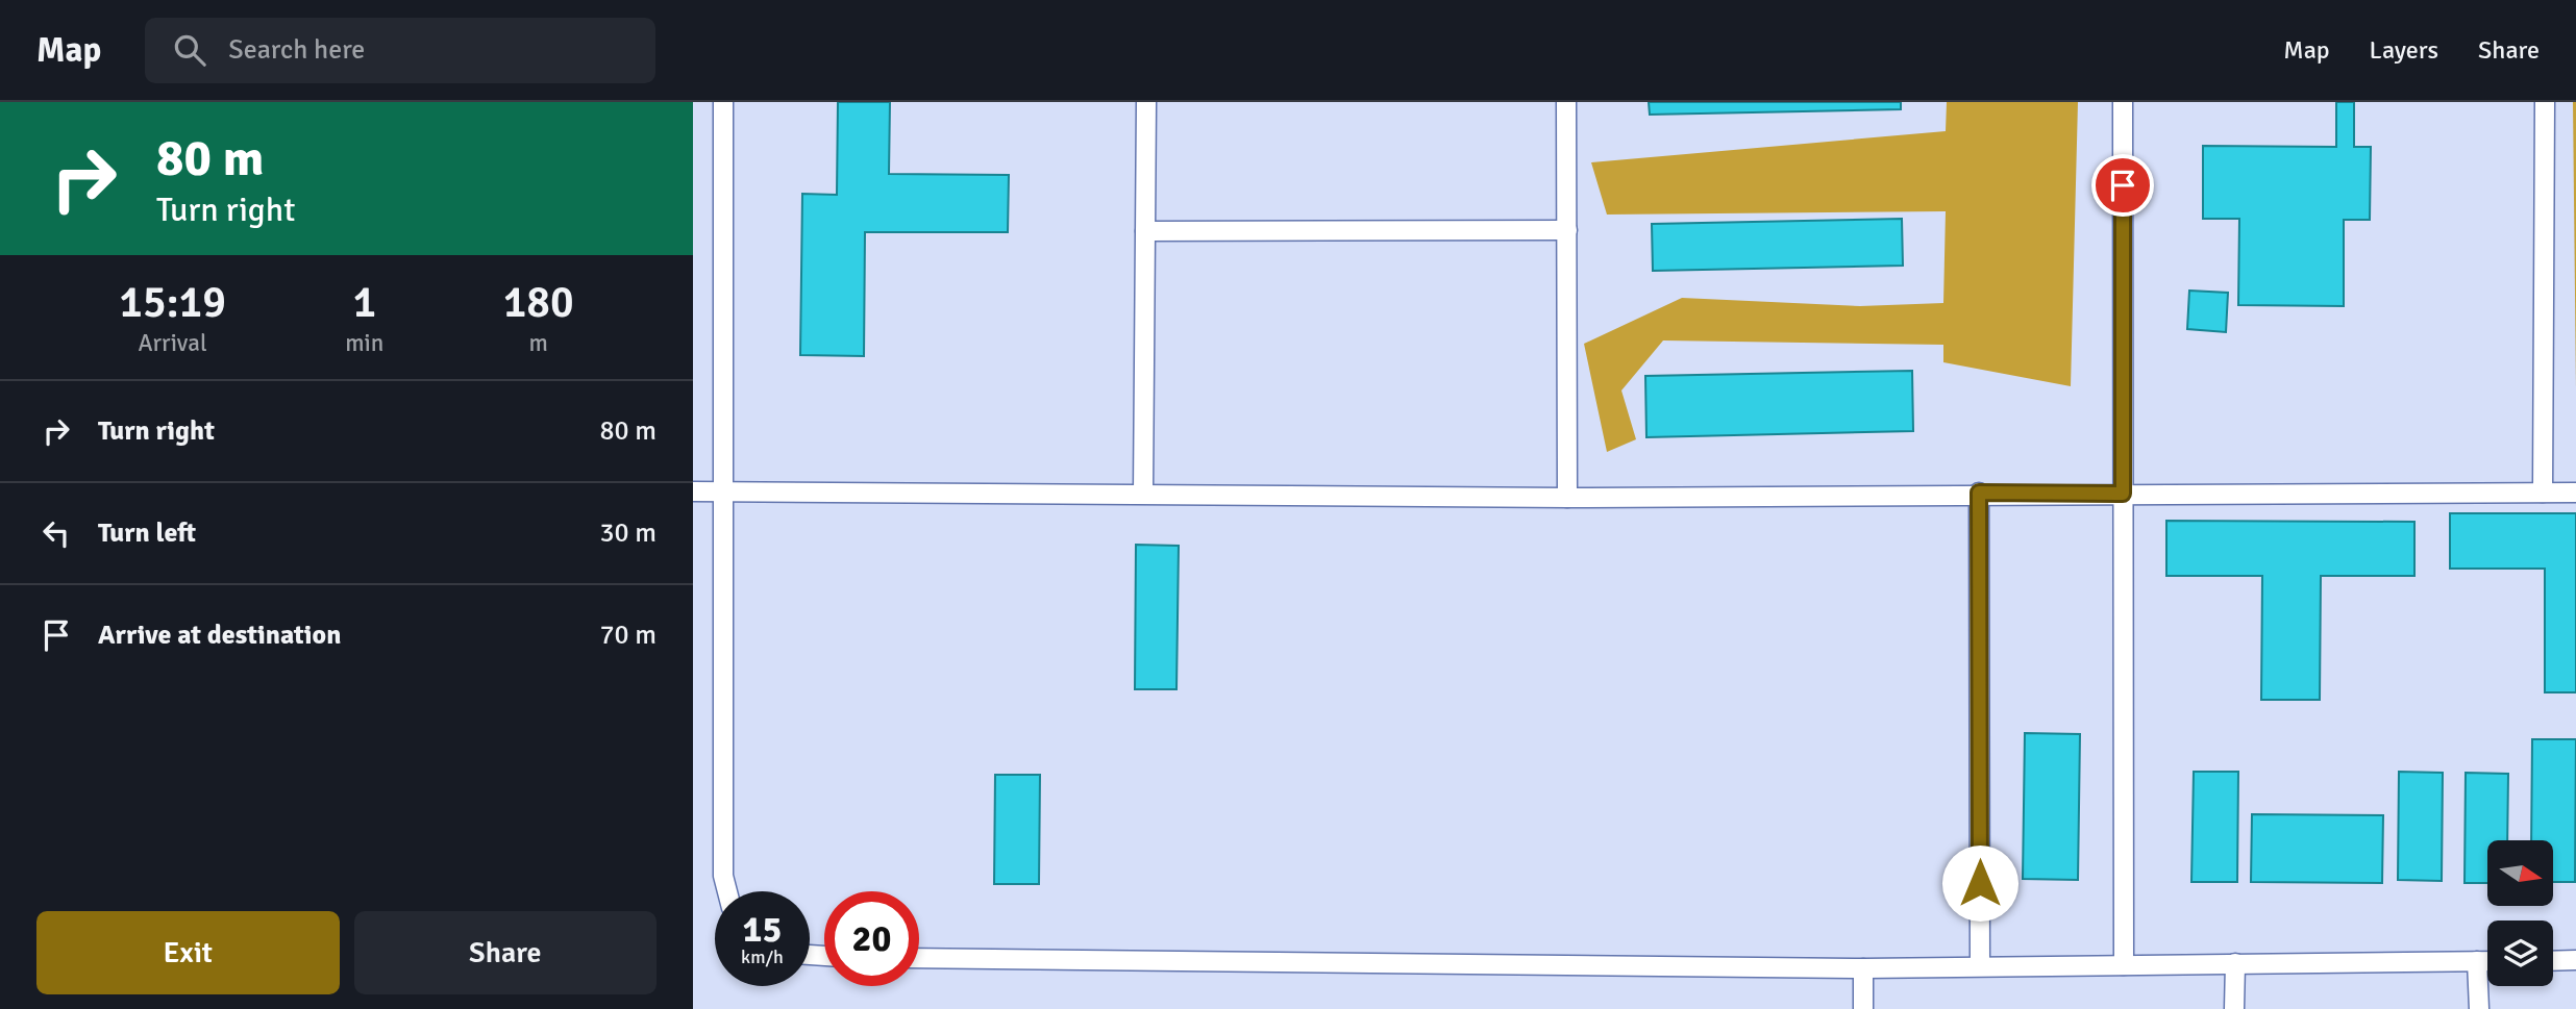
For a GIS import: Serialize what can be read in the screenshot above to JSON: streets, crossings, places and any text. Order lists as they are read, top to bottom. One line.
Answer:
{"north":"right","page":{"header":"Map","search":"Search here","nav":["Map","Layers","Share"],"turn":["80 m","Turn right"],"eta":["15:19","Arrival","1","min","180","m"],"list":[{"name":"Turn right","value":"80 m"},{"name":"Turn left","value":"30 m"},{"name":"Arrive at destination","value":"70 m"}],"speed":"15 km/h","limit":"20","buttons":["Exit","Share"]}}
